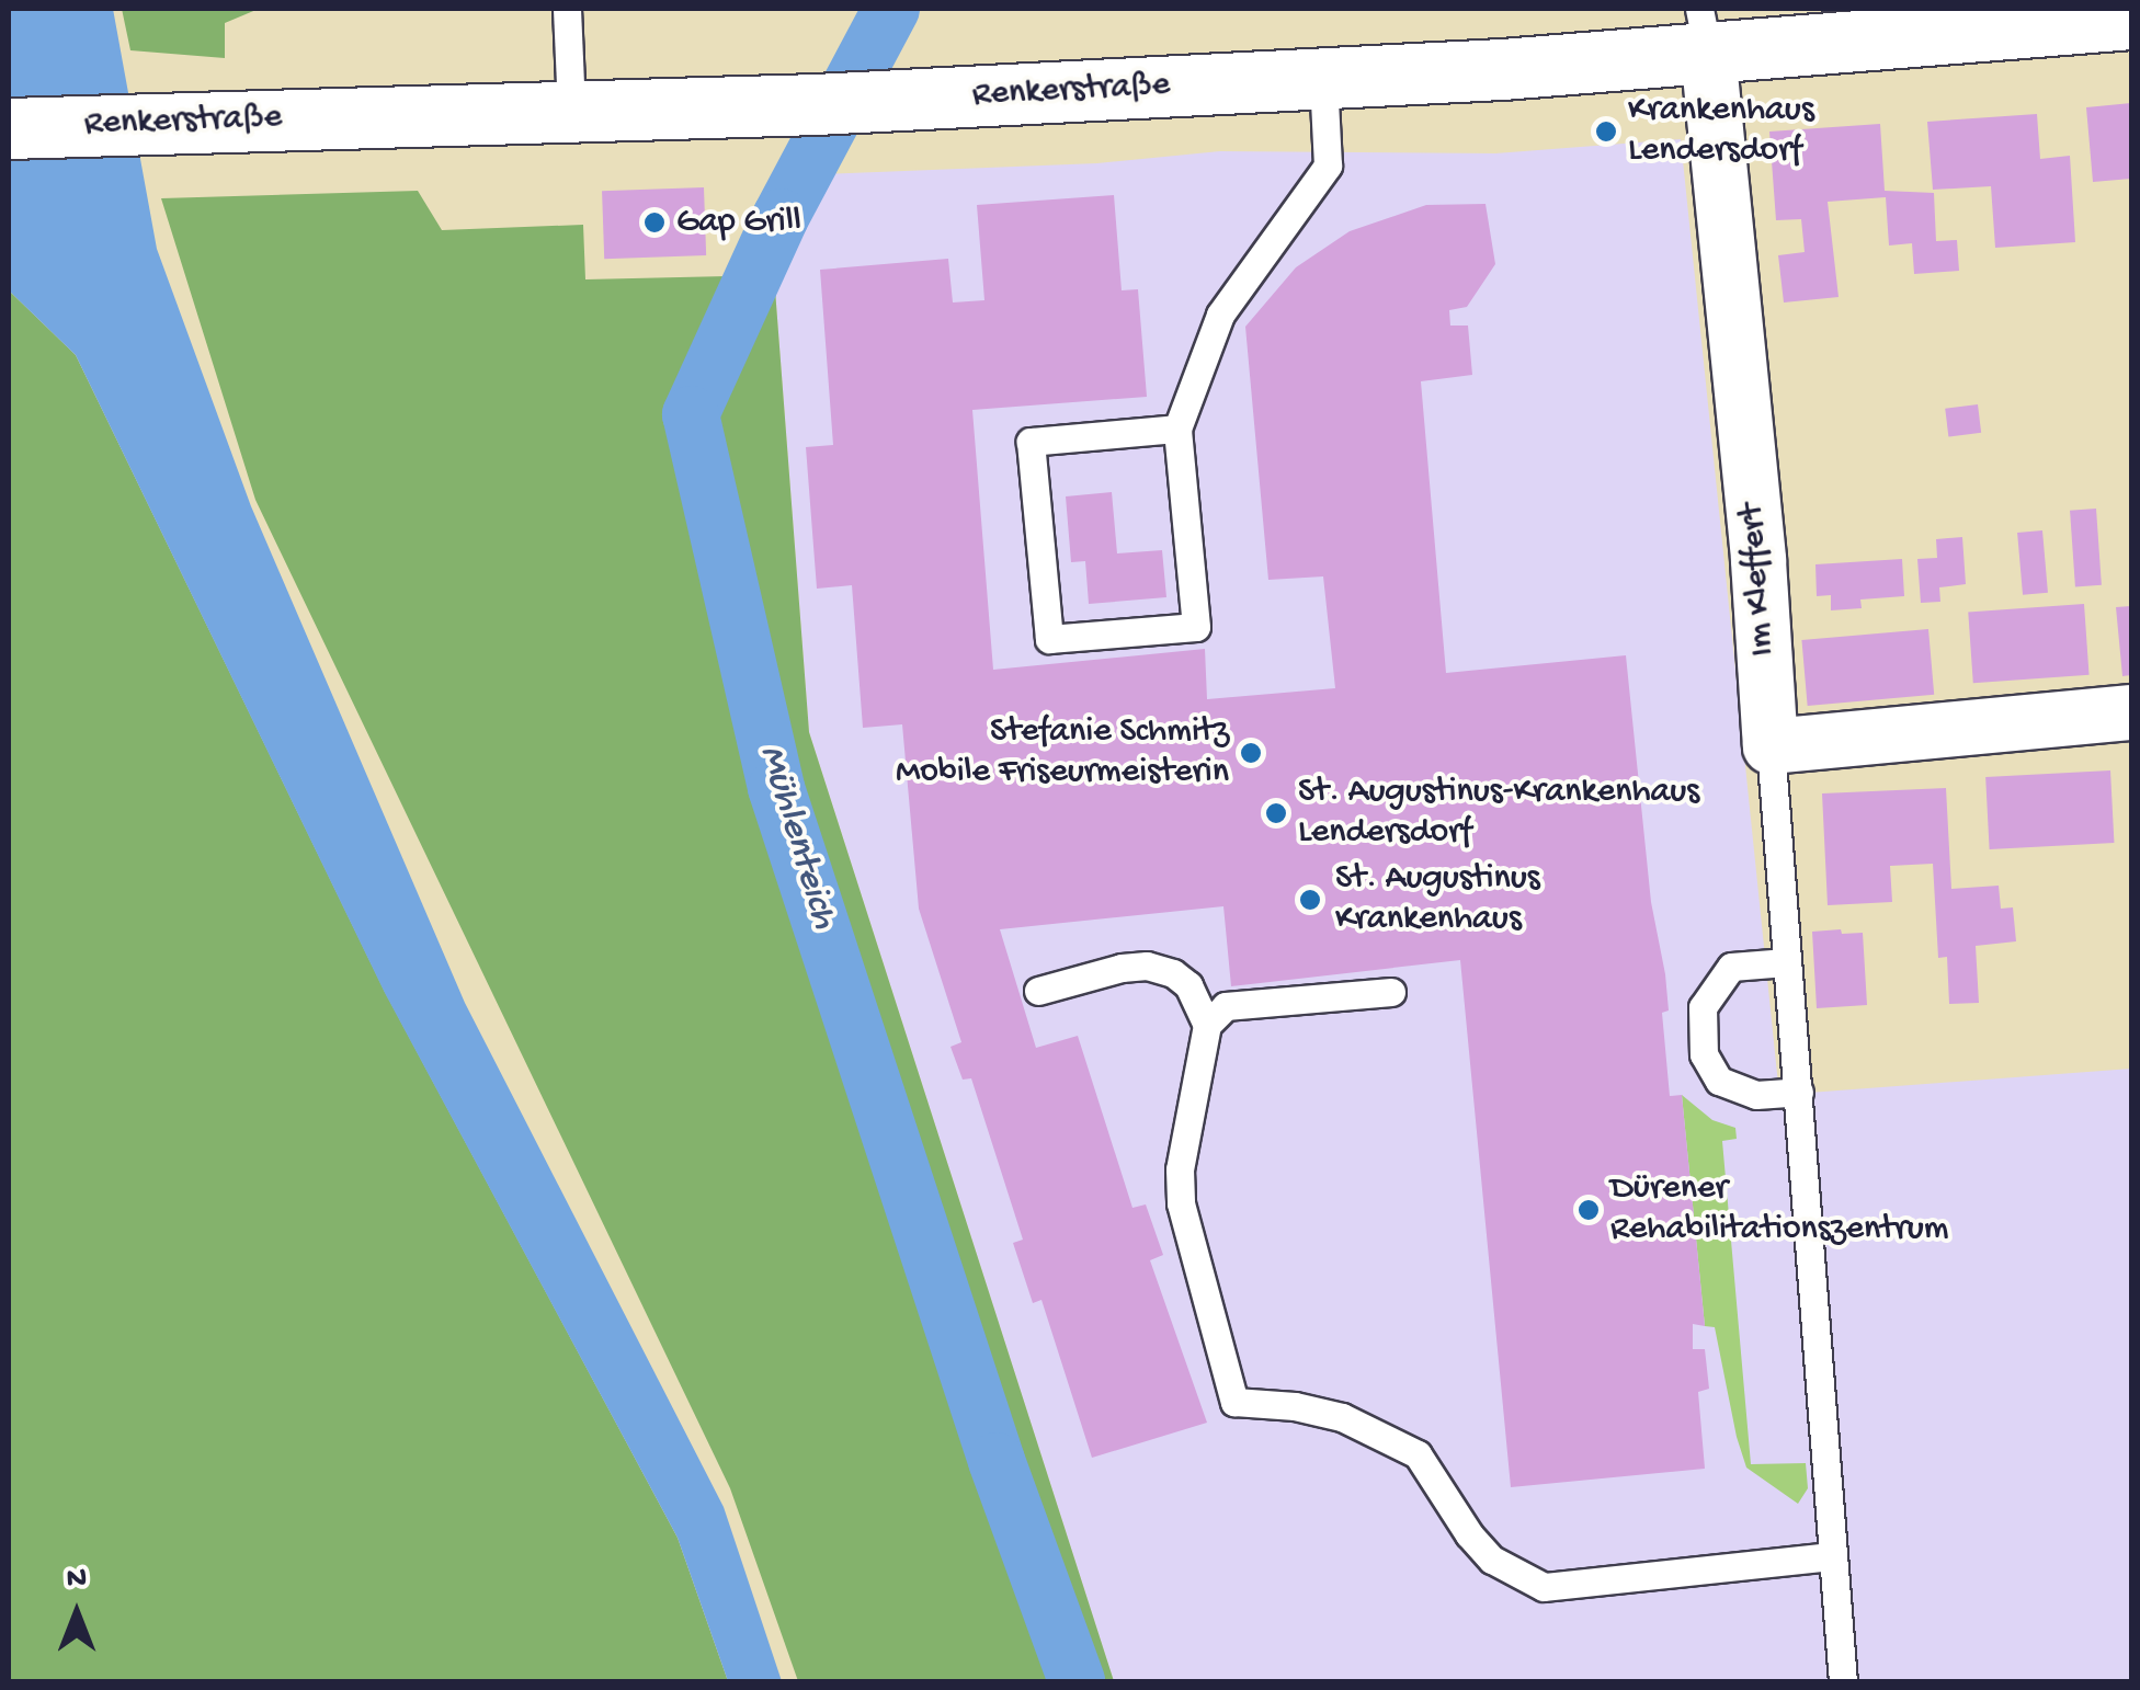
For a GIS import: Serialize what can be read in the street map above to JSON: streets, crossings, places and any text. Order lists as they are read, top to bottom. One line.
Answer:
{"streets":{"street":["Renkerstraße","Im Kleffert"]},"crossings":[["Renkerstraße","Im Kleffert"]],"water":["Mühlenteich"],"places":["Krankenhaus Lendersdorf","Gap Grill","Stefanie Schmitz Mobile Friseurmeisterin","St. Augustinus-Krankenhaus Lendersdorf","St. Augustinus Krankenhaus","Dürener Rehabilitationszentrum"],"north":"top"}
